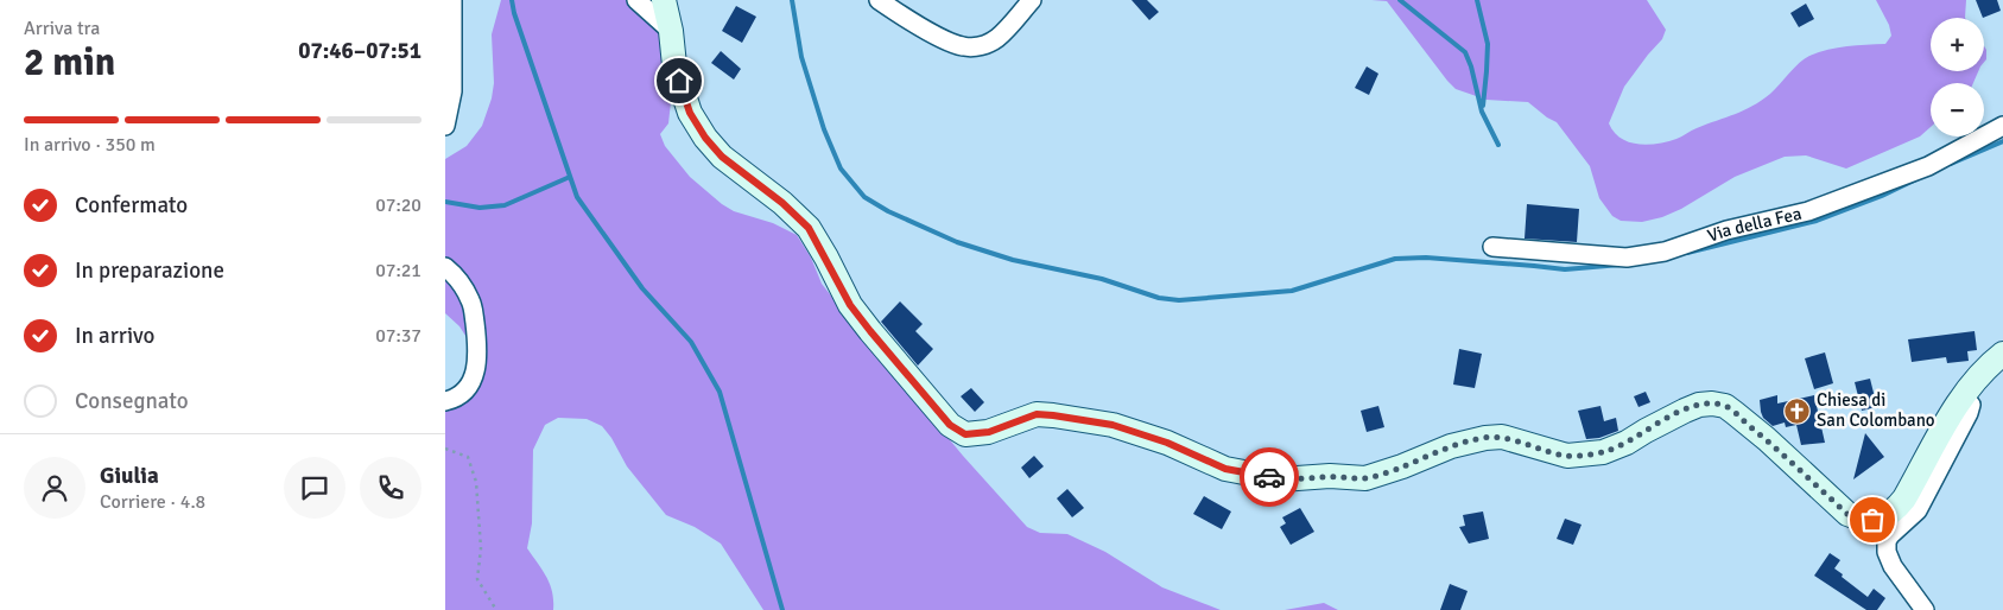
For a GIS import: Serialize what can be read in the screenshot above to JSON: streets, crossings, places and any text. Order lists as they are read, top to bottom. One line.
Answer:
{"streets":{"street":["Via della Fea"]},"places":{"church":["Chiesa di San Colombano"]},"page":{"heading":["2 min","Arriva tra","07:46–07:51"],"panel":["Giulia","Corriere · 4.8"],"map_buttons":["+","−"],"bar":"In arrivo · 350 m","list":[["Confermato","07:20"],["In preparazione","07:21"],["In arrivo","07:37"],"Consegnato"]}}
